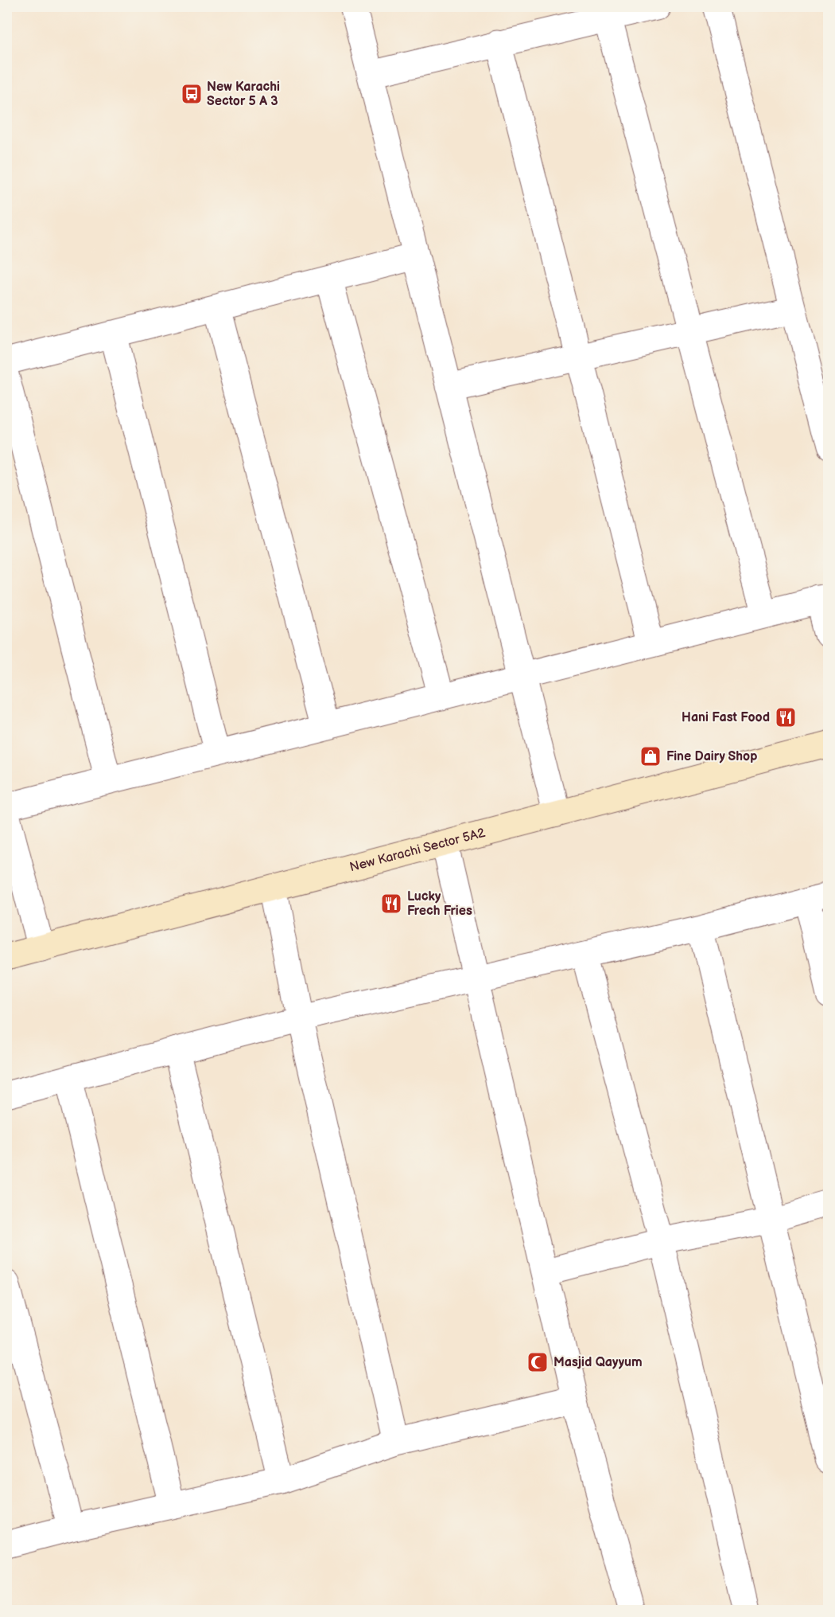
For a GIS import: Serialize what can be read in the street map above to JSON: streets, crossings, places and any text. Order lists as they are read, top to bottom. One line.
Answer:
{"streets":{"street":["New Karachi Sector 5A2"]},"places":{"bus stop":["New Karachi Sector 5 A 3"],"restaurant":["Hani Fast Food","Lucky Frech Fries"],"shop":["Fine Dairy Shop"],"mosque":["Masjid Qayyum"]}}
